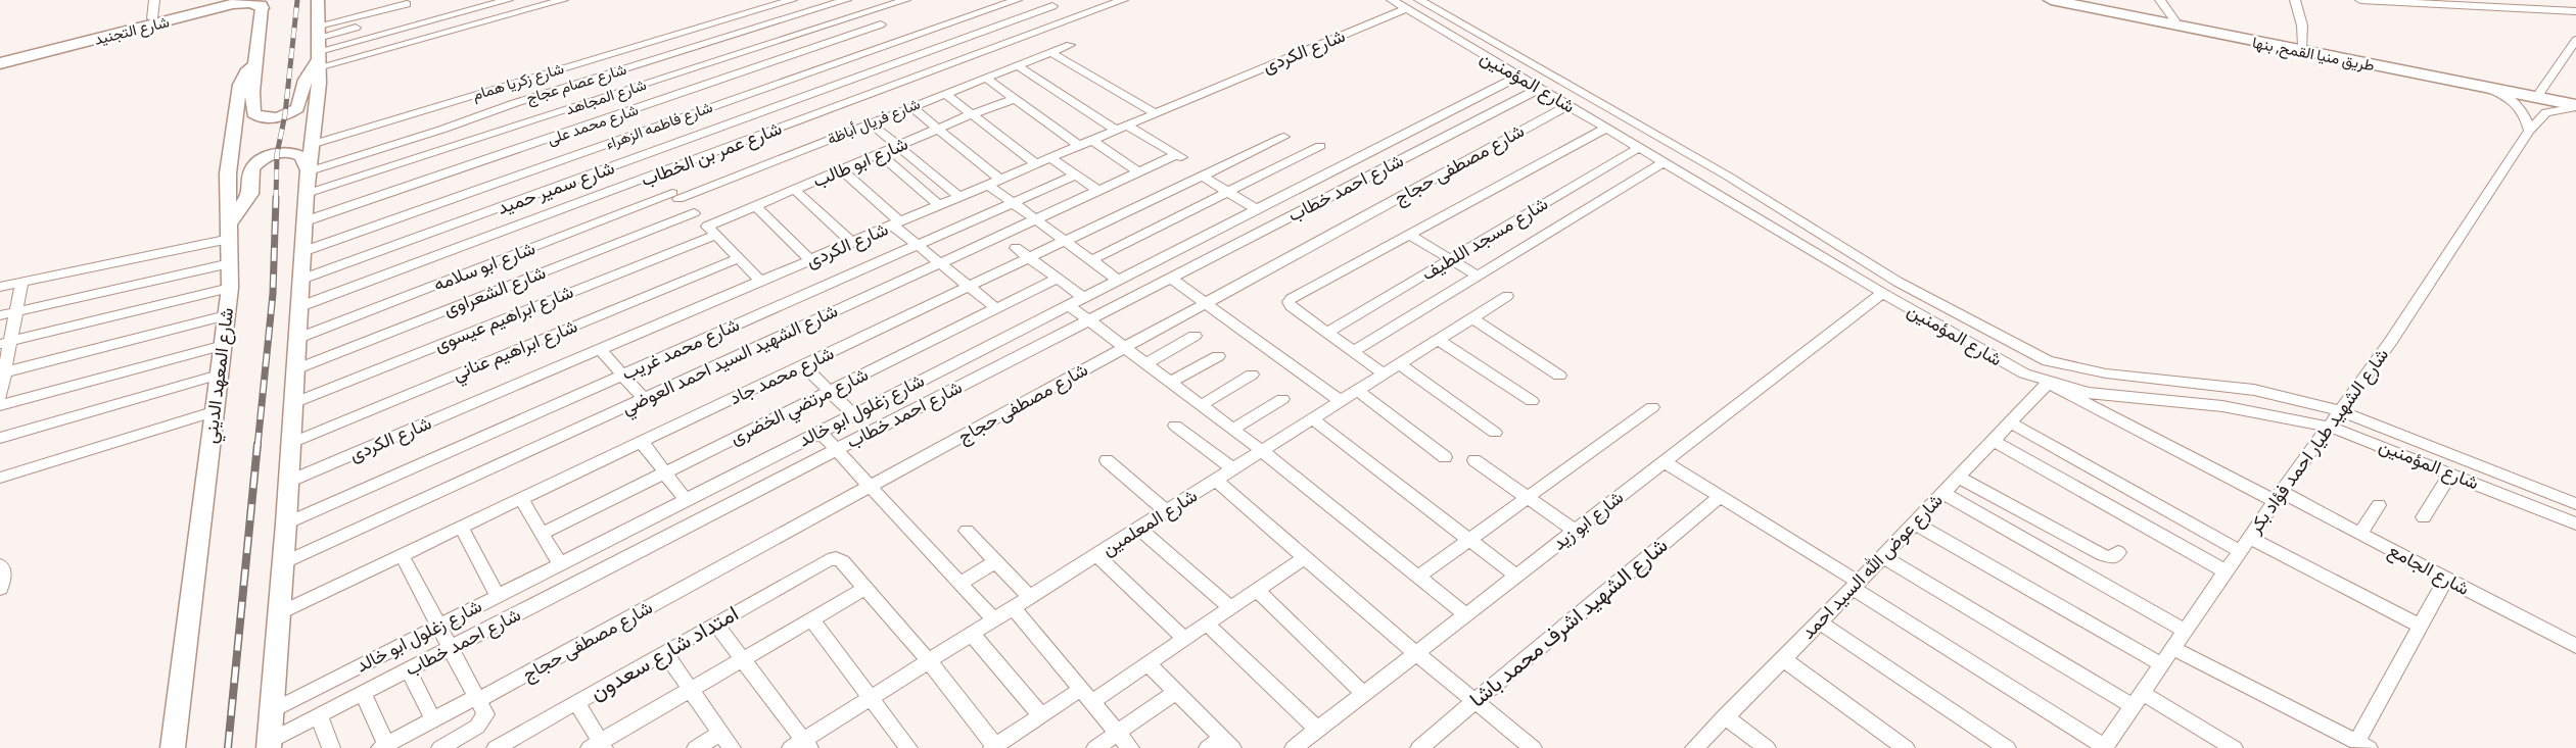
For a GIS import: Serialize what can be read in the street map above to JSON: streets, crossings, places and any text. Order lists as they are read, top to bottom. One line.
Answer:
{"streets":{"highway":["شارع التجنيد","طريق منيا القمح, بنها"],"main road":["شارع المعهد الديني"],"street":["شارع الكردى","شارع زكريا همام","شارع المؤمنين","شارع عصام عجاج","شارع المجاهد","شارع فريال أباظة","شارع محمد على","شارع فاطمه الزهراء","شارع عمر بن الخطاب","شارع ابو طالب","شارع مصطفى حجاج","شارع سمير حميد","شارع احمد خطاب","شارع مسجد اللطيف","شارع ابو سلامه","شارع الشعراوى","شارع ابراهيم عيسوى","شارع محمد غريب","شارع ابراهيم عناني","شارع الشهيد السيد احمد العوضي","شارع محمد جاد","شارع مرتضي الخضرى","شارع زغلول ابو خالد","شارع الشهيد طيار احمد فؤاد بكر","شارع ابو زيد","شارع المعلمين","شارع عوض الله السيد احمد","شارع الجامع","شارع الشهيد اشرف محمد باشا","امتداد شارع سعدون"]},"crossings":[["شارع التجنيد","شارع المعهد الديني"],["شارع الكردى","شارع المؤمنين"],["شارع الكردى","شارع الشهيد السيد احمد العوضي"],["طريق منيا القمح, بنها","شارع الشهيد طيار احمد فؤاد بكر"],["شارع المؤمنين","شارع مصطفى حجاج"],["شارع المؤمنين","شارع احمد خطاب"],["شارع المؤمنين","شارع مسجد اللطيف"],["شارع المؤمنين","شارع زغلول ابو خالد"],["شارع المؤمنين","شارع الشهيد طيار احمد فؤاد بكر"],["شارع المؤمنين","شارع ابو زيد"],["شارع المؤمنين","شارع عوض الله السيد احمد"],["شارع المؤمنين","شارع الجامع"],["شارع فريال أباظة","شارع ابو سلامه"],["شارع ابو طالب","شارع ابراهيم عيسوى"],["شارع الشهيد طيار احمد فؤاد بكر","شارع الجامع"],["شارع عوض الله السيد احمد","شارع الجامع"]]}
